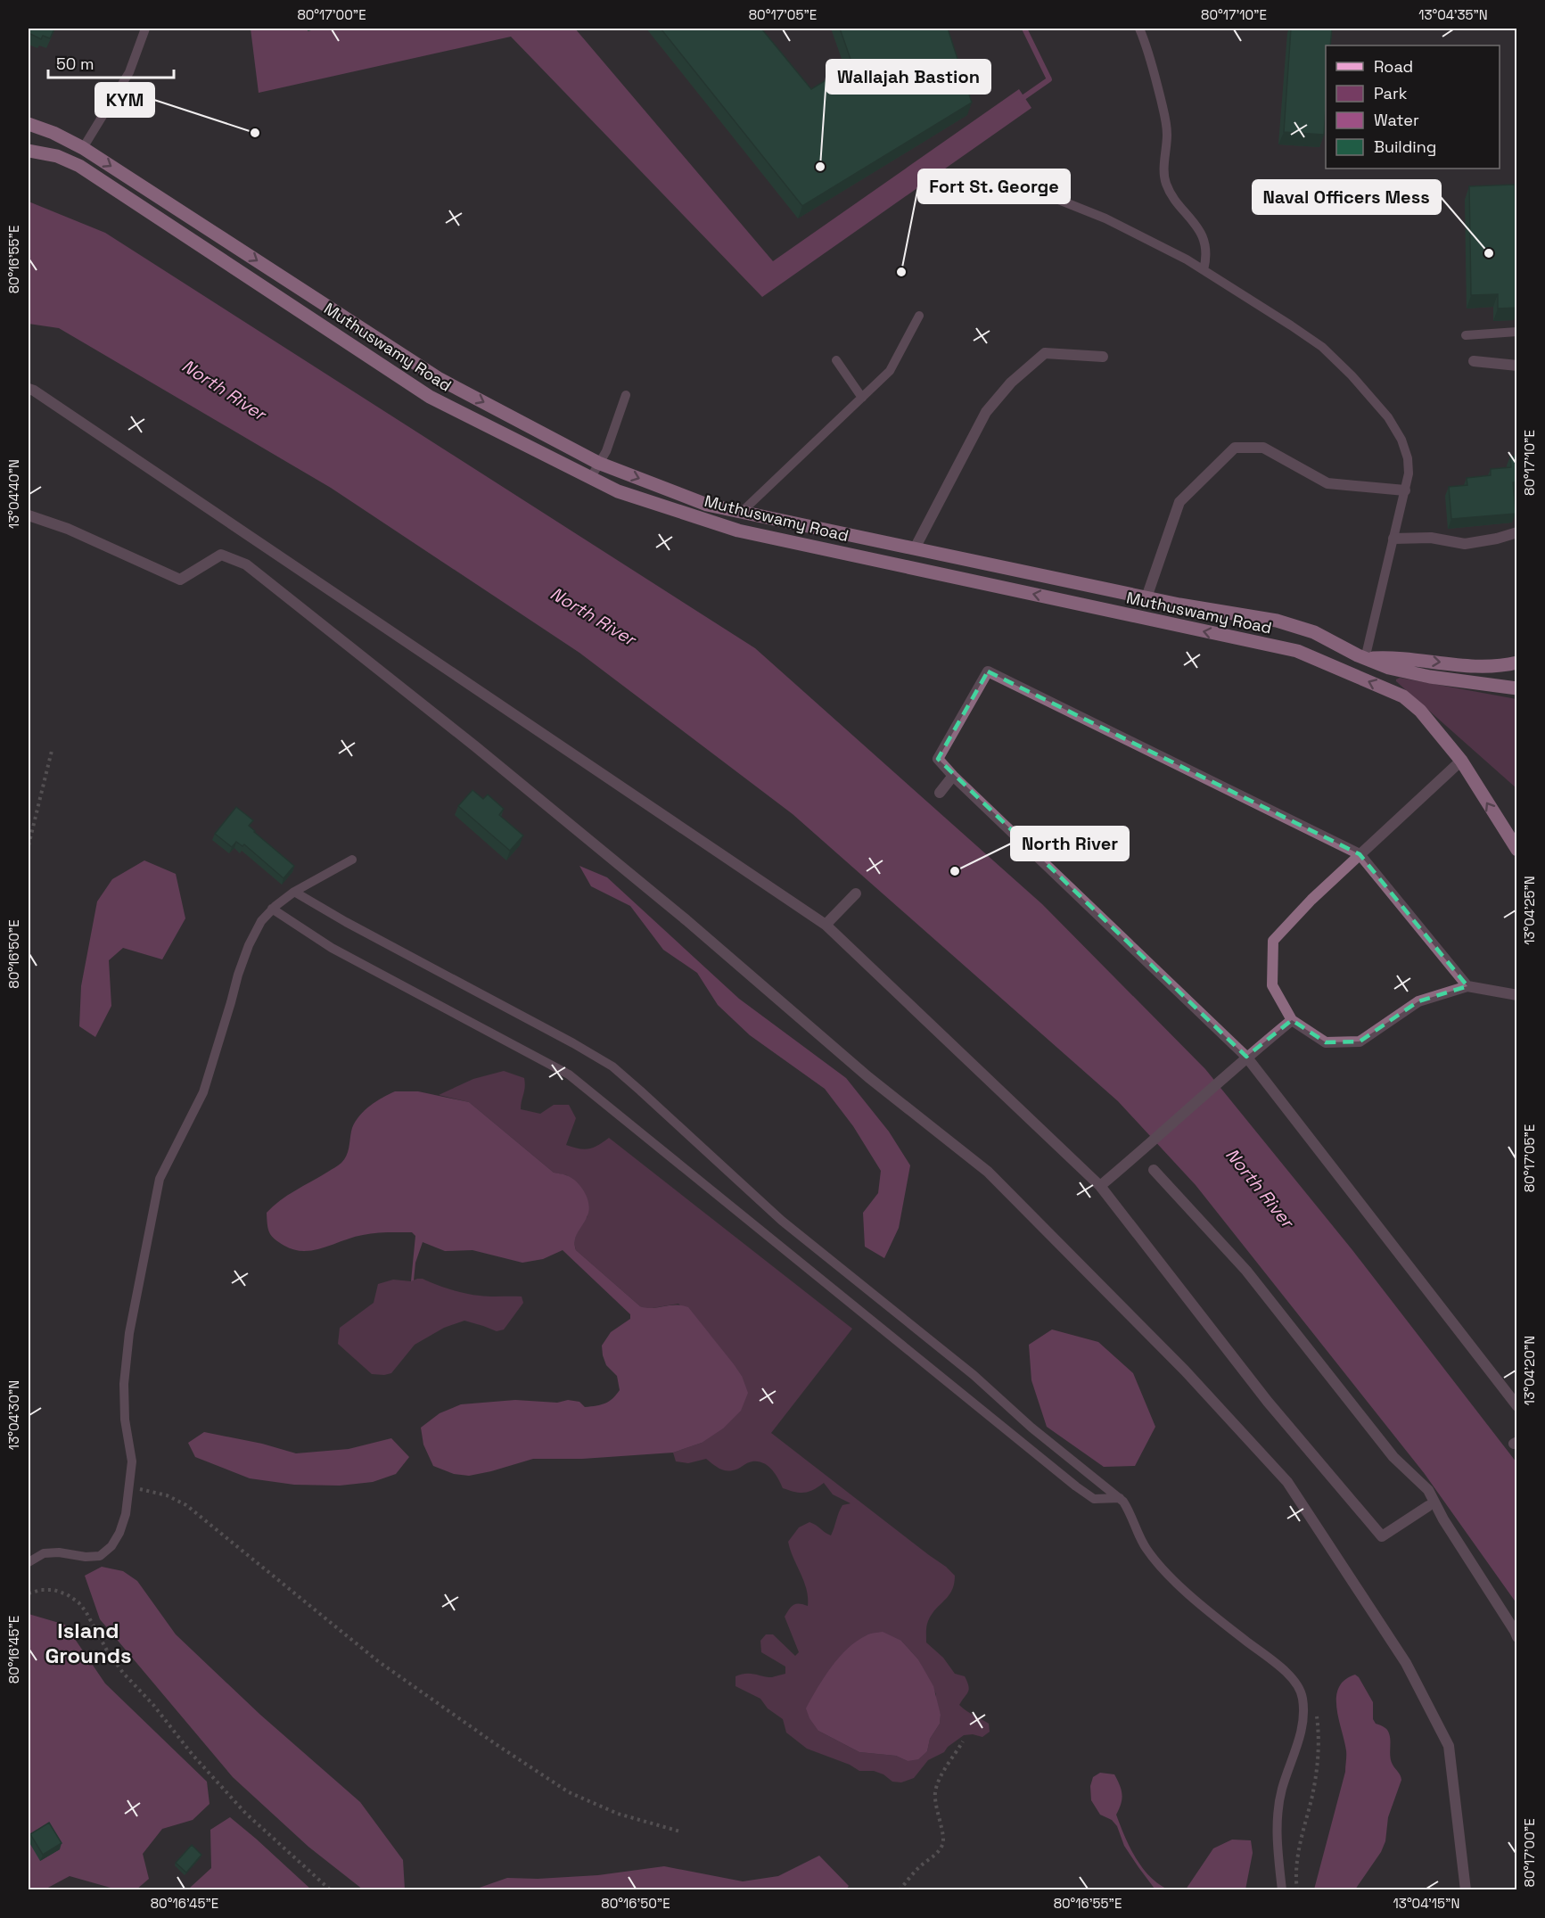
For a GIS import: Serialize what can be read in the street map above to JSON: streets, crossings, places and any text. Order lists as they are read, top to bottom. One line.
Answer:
{"streets":{"main road":["Muthuswamy Road"]},"districts":["Island Grounds"],"water":["North River"],"places":["KYM","Wallajah Bastion","Naval Officers Mess","Fort St. George","North River"],"legend":["Road","Park","Water","Building"],"scale_bar":"50 m","coordinates":["80°17'00\"E","80°17'05\"E","80°17'10\"E","13°04'35\"N","80°16'55\"E","13°04'40\"N","13°04'25\"N","80°16'50\"E","13°04'20\"N","13°04'30\"N","80°16'45\"E","13°04'15\"N"]}
